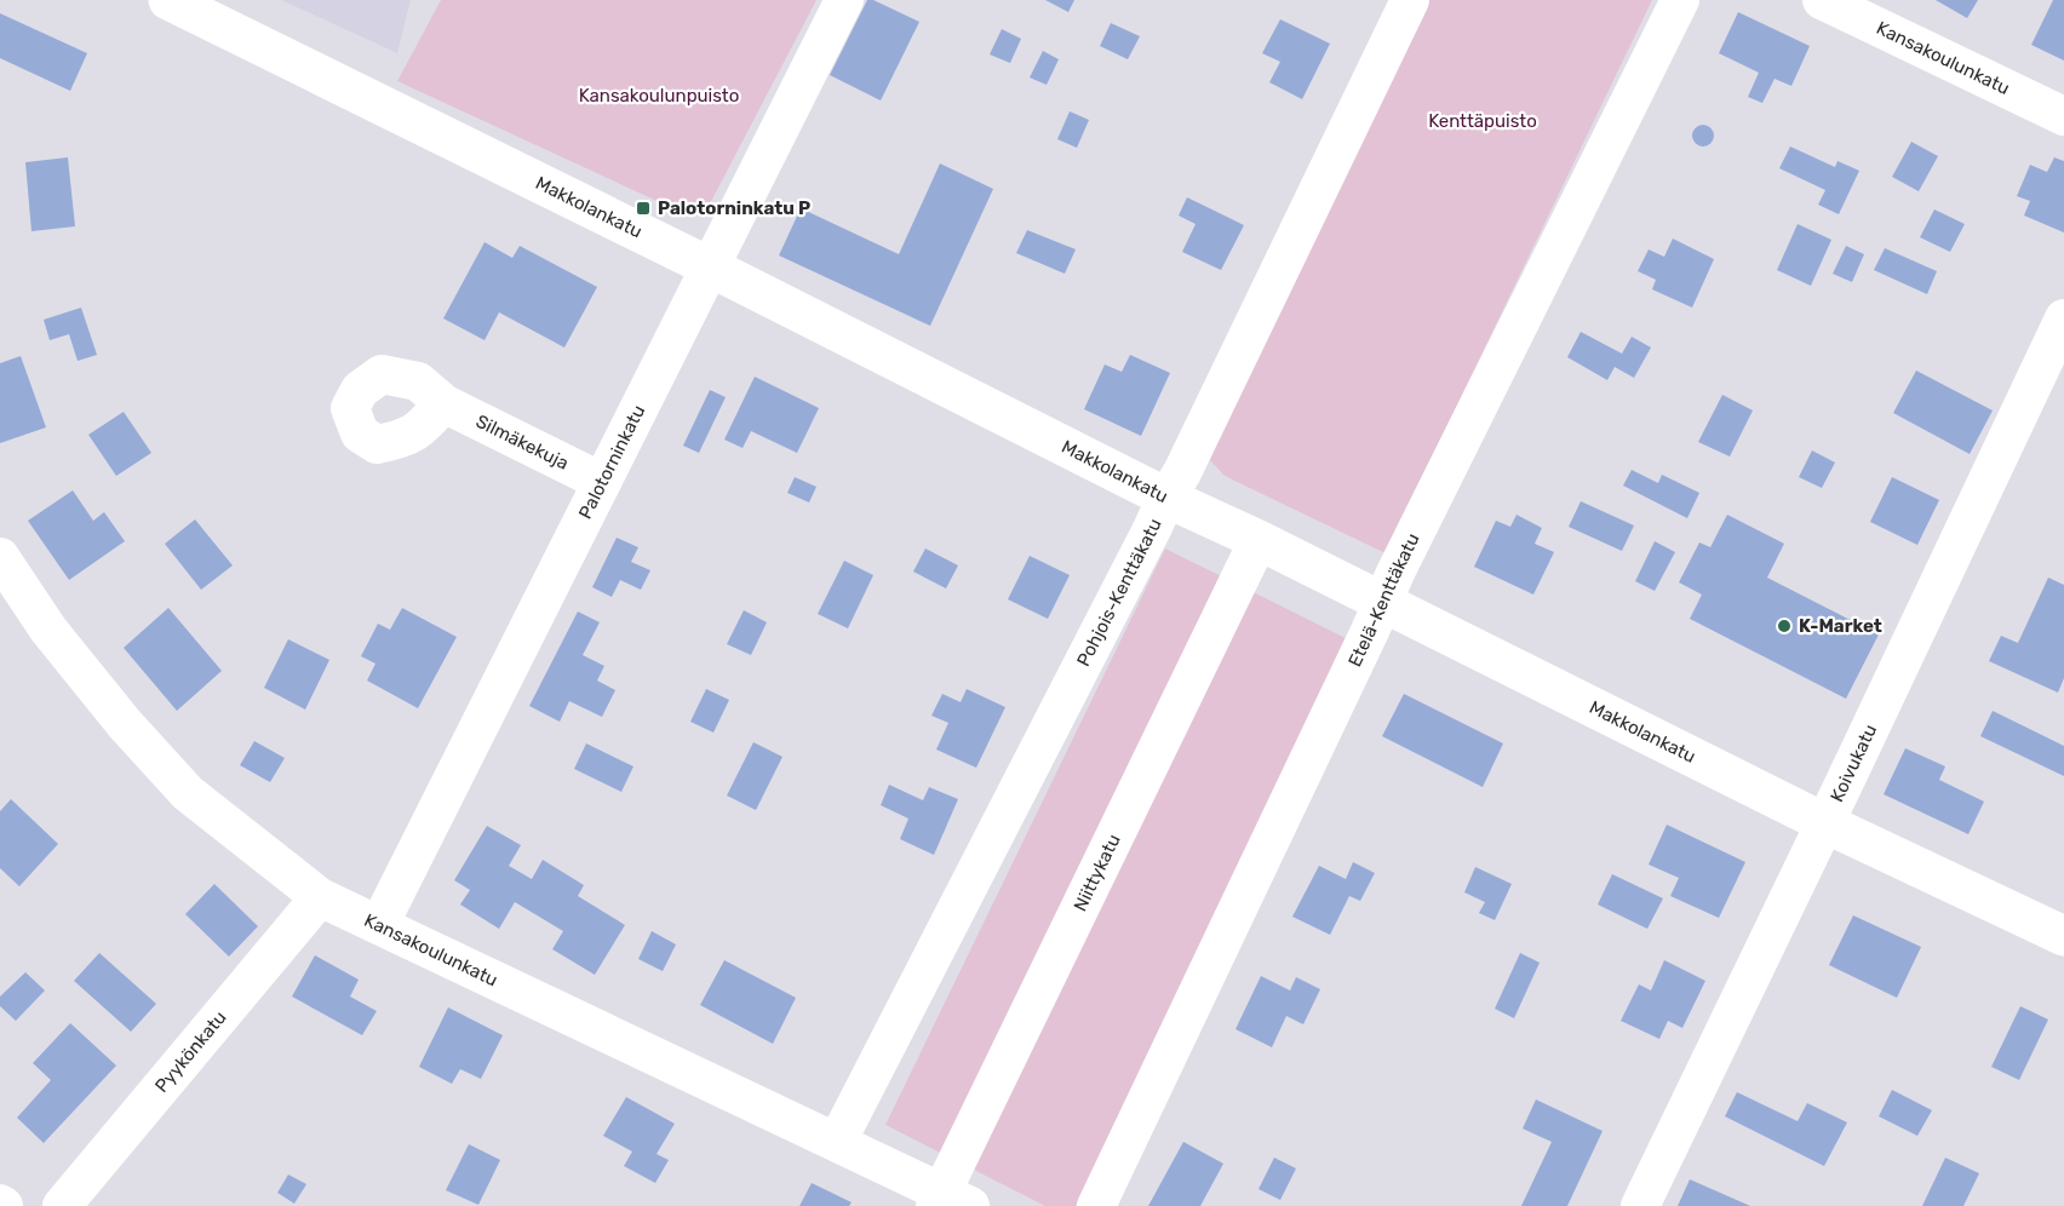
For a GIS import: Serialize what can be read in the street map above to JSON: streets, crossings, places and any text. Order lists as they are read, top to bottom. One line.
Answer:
{"streets":{"street":["Kansakoulunkatu","Makkolankatu","Silmäkekuja","Palotorninkatu","Pohjois-Kenttäkatu","Etelä-Kenttäkatu","Koivukatu","Niittykatu","Pyykönkatu"]},"crossings":[["Kansakoulunkatu","Palotorninkatu"],["Kansakoulunkatu","Pohjois-Kenttäkatu"],["Kansakoulunkatu","Niittykatu"],["Kansakoulunkatu","Pyykönkatu"],["Makkolankatu","Palotorninkatu"],["Makkolankatu","Pohjois-Kenttäkatu"],["Makkolankatu","Etelä-Kenttäkatu"],["Makkolankatu","Koivukatu"],["Makkolankatu","Niittykatu"],["Silmäkekuja","Palotorninkatu"]],"parks":["Kansakoulunpuisto","Kenttäpuisto"],"places":{"transit":["Palotorninkatu P"],"other":["K-Market"]}}
